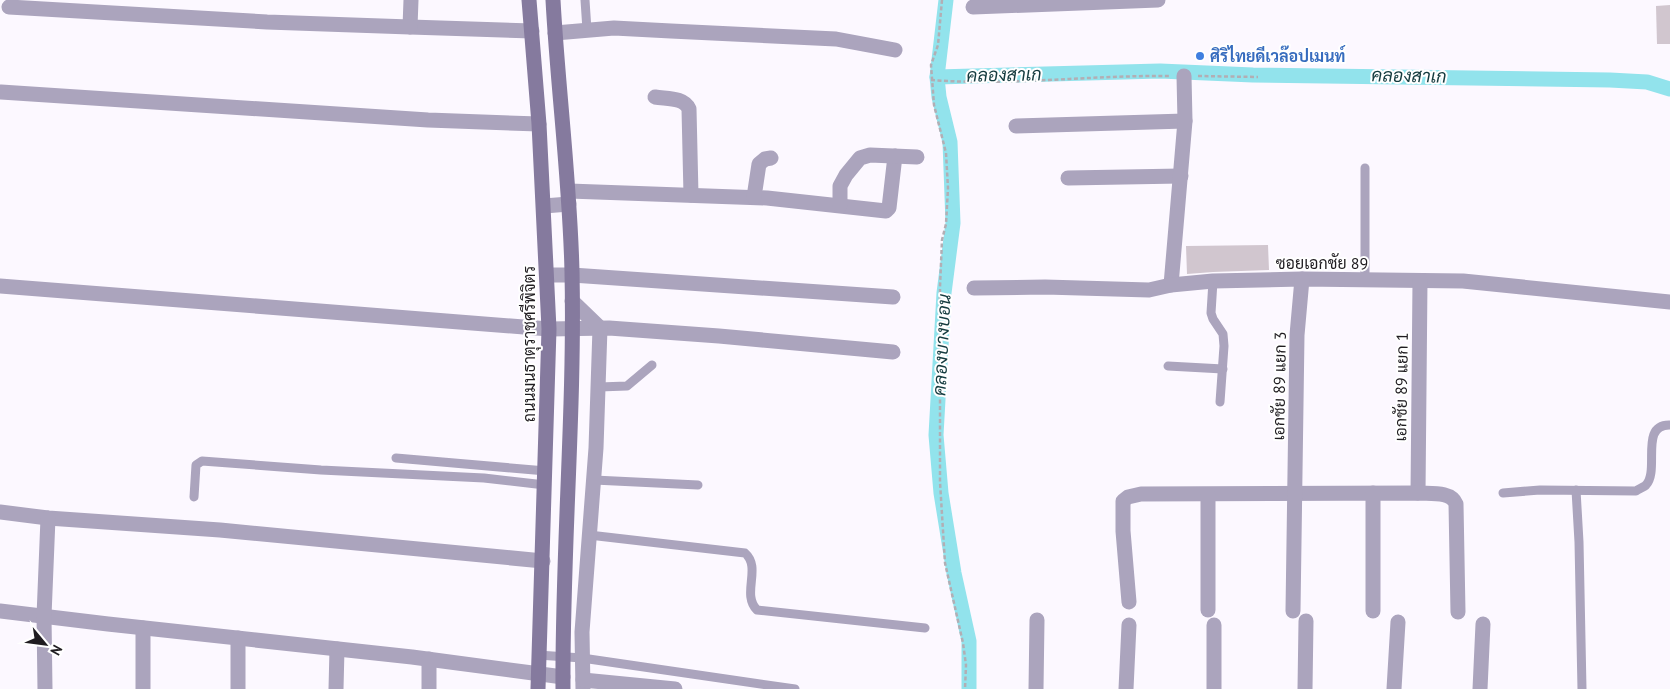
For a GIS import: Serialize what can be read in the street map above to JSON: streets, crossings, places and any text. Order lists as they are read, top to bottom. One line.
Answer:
{"streets":{"street":["ซอยเอกชัย 89","ถนนมนธาตุราชศรีพิจิตร","เอกชัย 89 แยก 3","เอกชัย 89 แยก 1"]},"crossings":[["ซอยเอกชัย 89","เอกชัย 89 แยก 3"],["ซอยเอกชัย 89","เอกชัย 89 แยก 1"]],"water":["คลองสาเก","คลองบางบอน"],"places":["ศิริไทยดีเวล๊อปเมนท์"],"north":"bottom right"}
